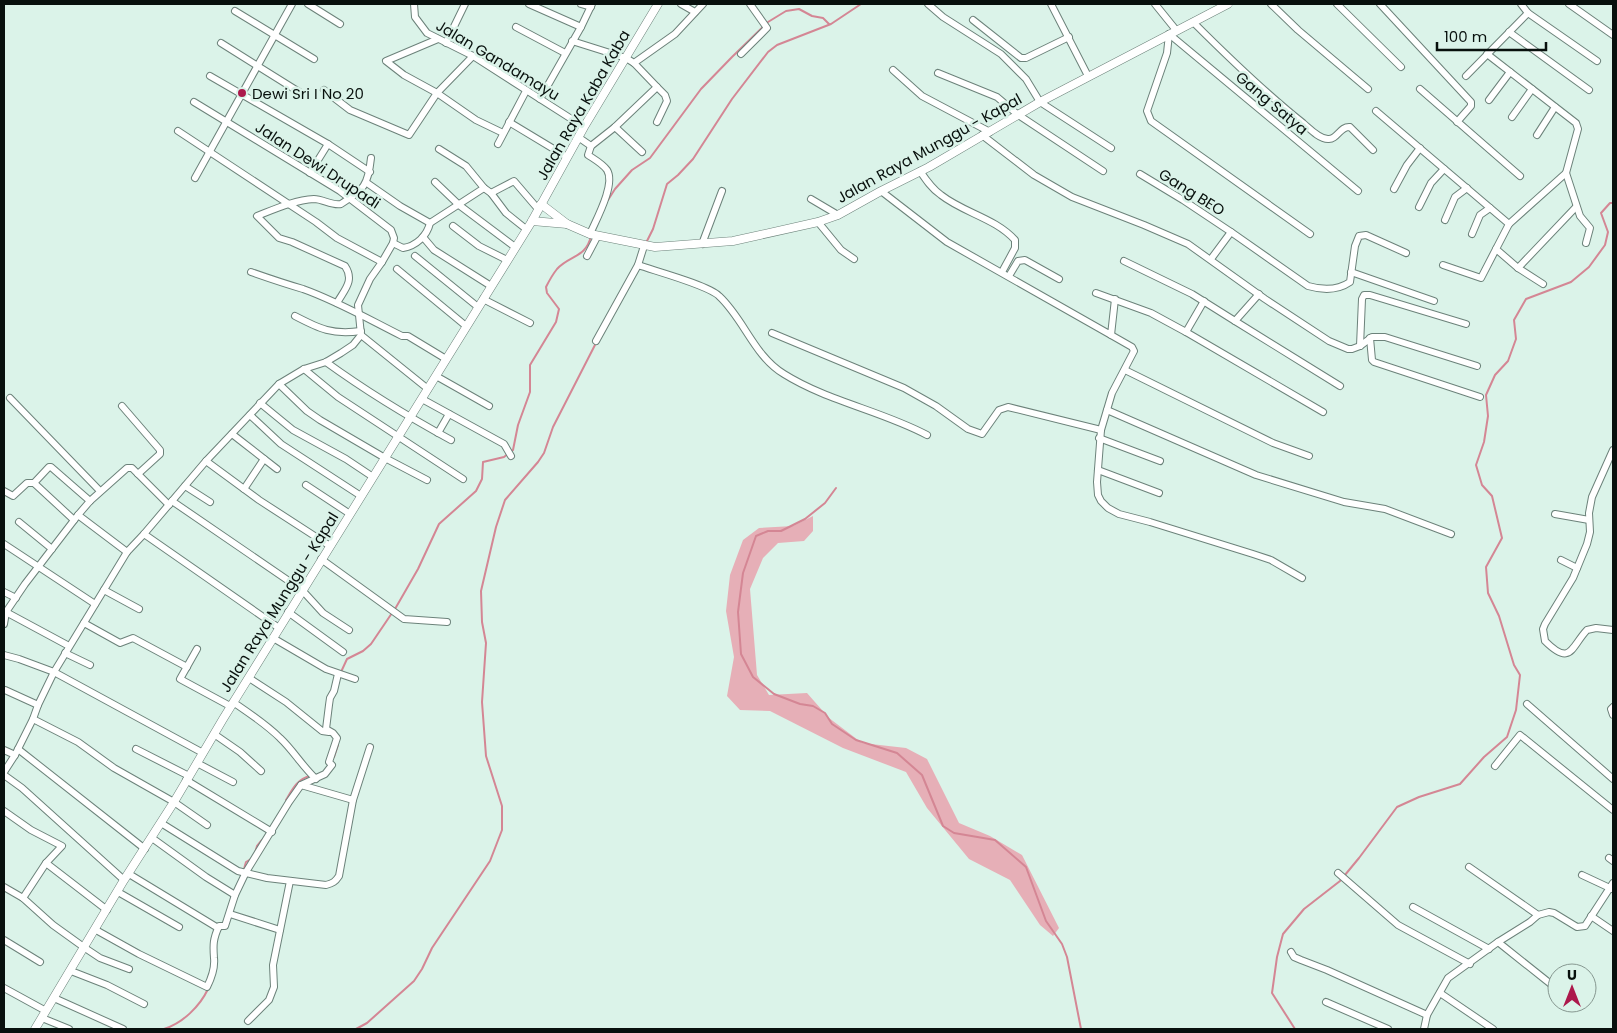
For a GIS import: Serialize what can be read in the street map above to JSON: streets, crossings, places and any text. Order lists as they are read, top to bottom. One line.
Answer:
{"streets":{"street":["Jalan Gandamayu","Gang Satya","Jalan Raya Kaba Kaba","Jalan Raya Munggu - Kapal","Jalan Dewi Drupadi","Gang BEO"]},"crossings":[["Jalan Gandamayu","Jalan Raya Kaba Kaba"],["Gang Satya","Jalan Raya Munggu - Kapal"],["Jalan Raya Kaba Kaba","Jalan Raya Munggu - Kapal"]],"places":["Dewi Sri I No 20"],"scale_bar":"100 m","north":"top"}
